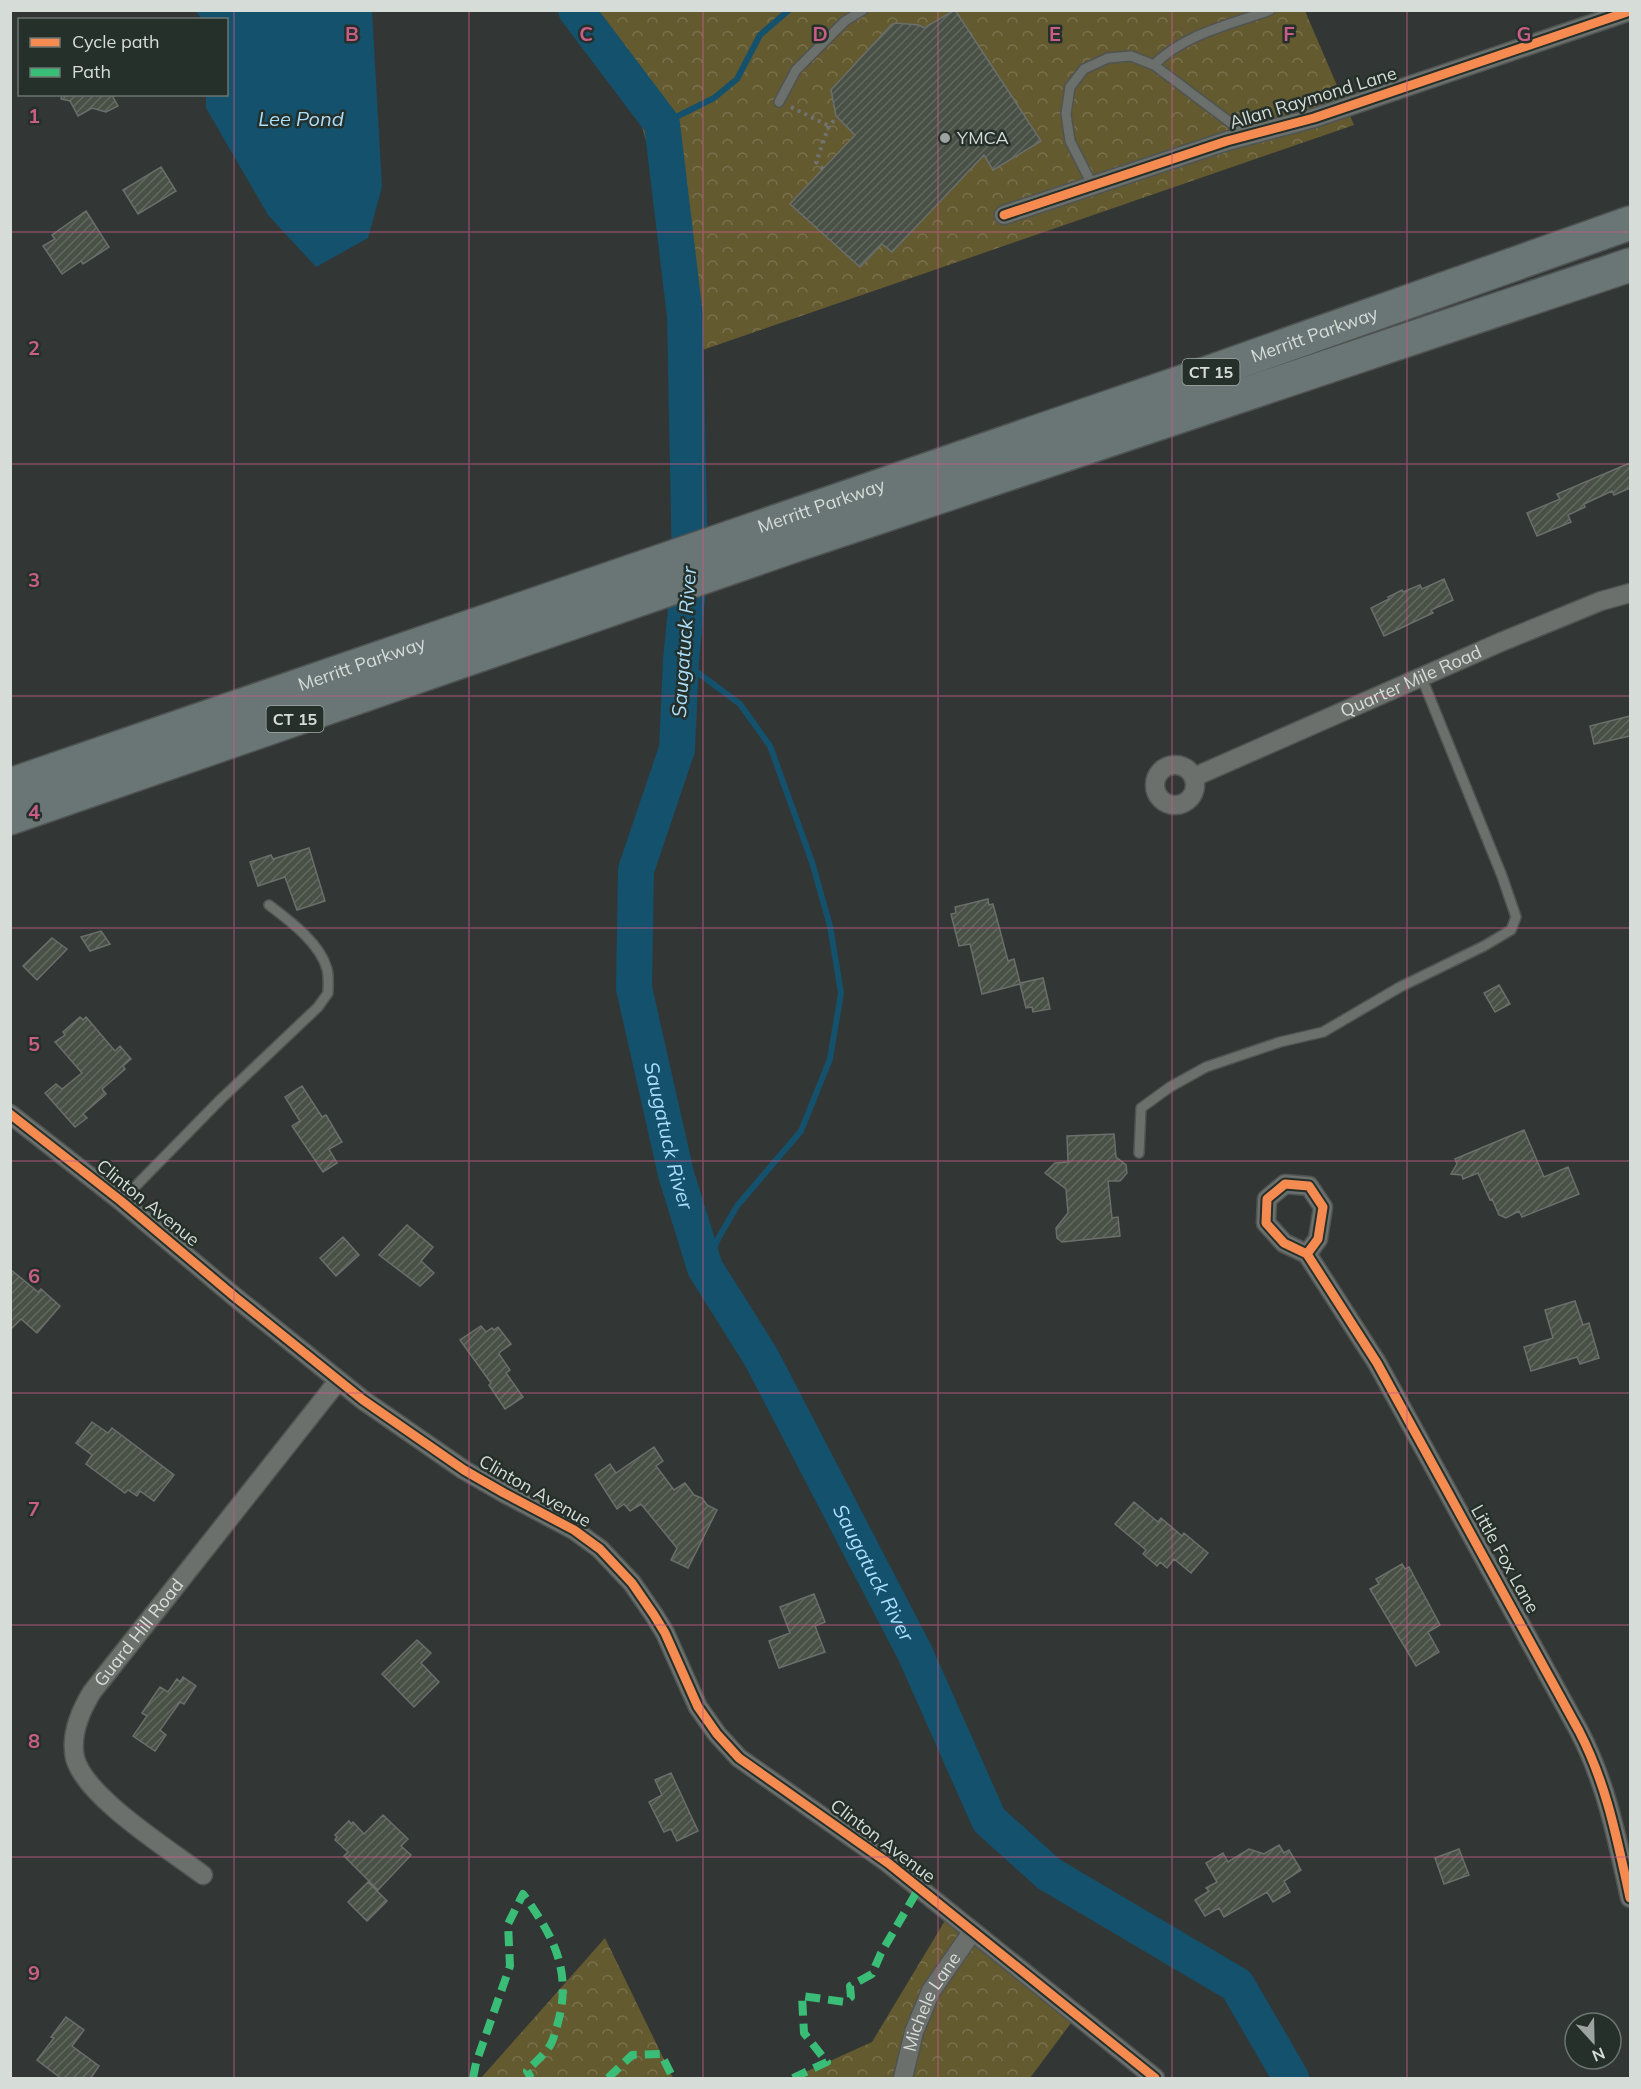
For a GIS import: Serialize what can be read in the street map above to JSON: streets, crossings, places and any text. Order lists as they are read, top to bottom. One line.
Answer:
{"streets":{"highway":["Merritt Parkway","CT 15"],"street":["Allan Raymond Lane","Quarter Mile Road","Clinton Avenue","Little Fox Lane","Guard Hill Road","Michele Lane"]},"crossings":[["Clinton Avenue","Guard Hill Road"],["Clinton Avenue","Michele Lane"]],"water":["Lee Pond","Saugatuck River"],"places":["YMCA"],"legend":["Cycle path","Path"],"north":"bottom","grid":{"columns":["B","C","D","E","F","G"],"rows":["1","2","3","4","5","6","7","8","9"]}}
